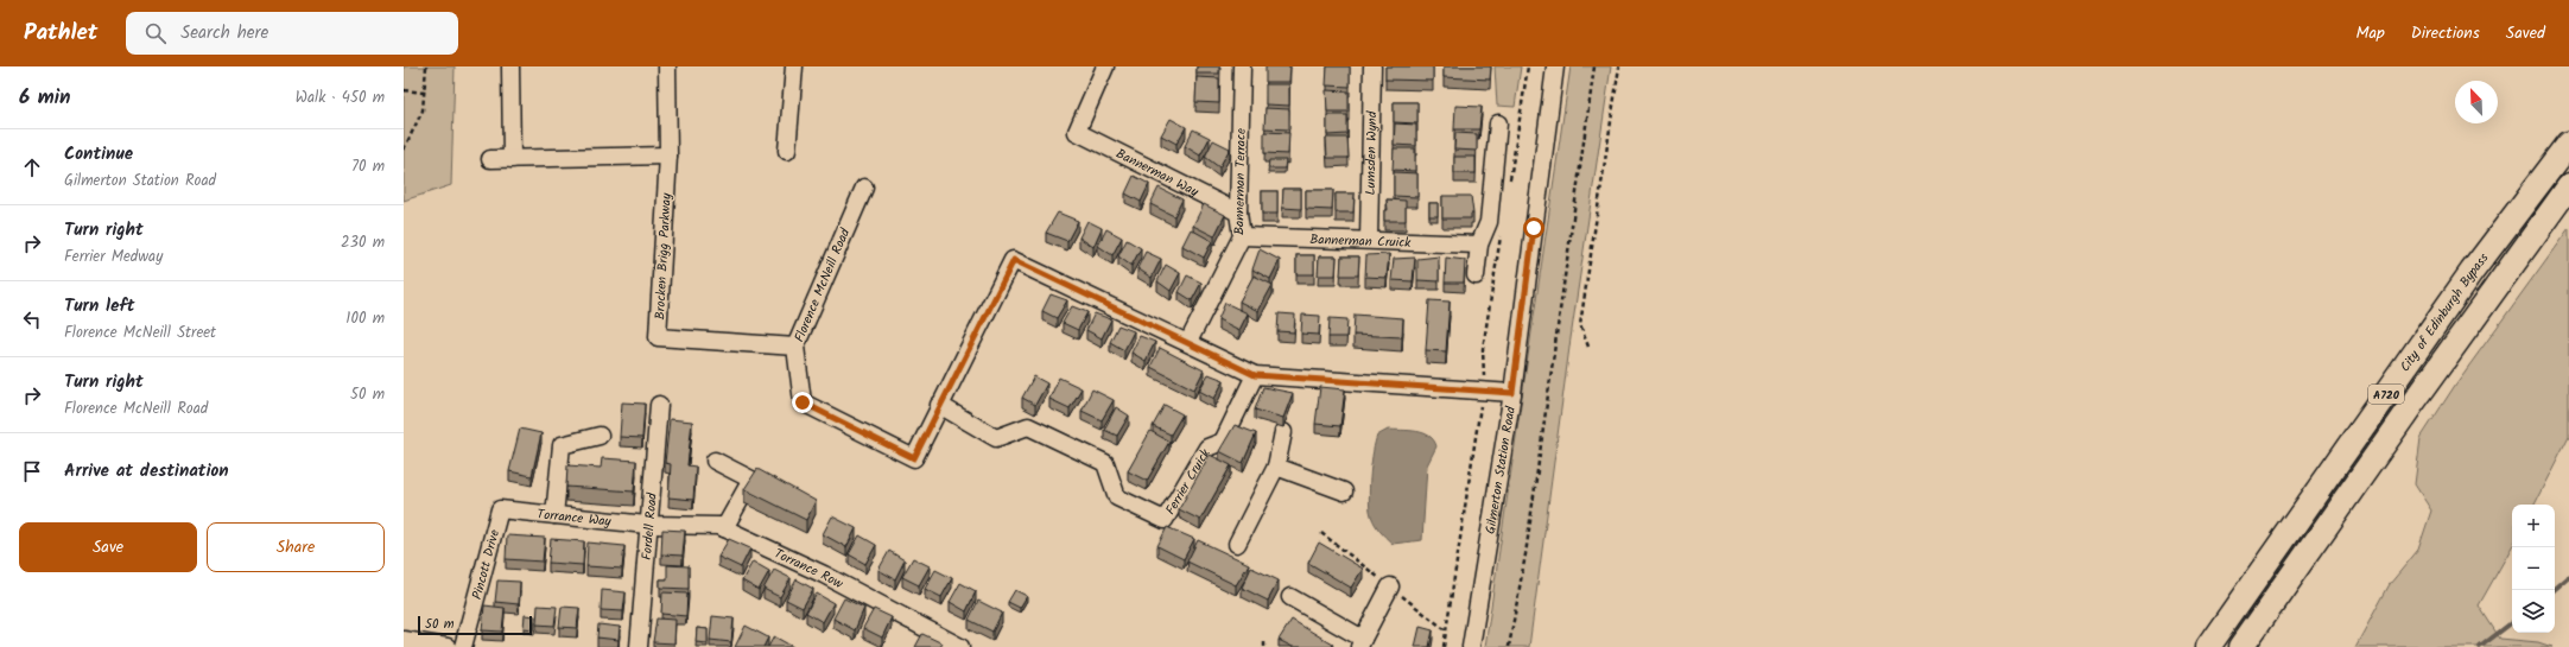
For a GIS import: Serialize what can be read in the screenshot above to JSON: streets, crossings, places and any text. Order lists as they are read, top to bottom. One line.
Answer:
{"streets":{"highway":["City of Edinburgh Bypass","A720"],"street":["Lumsden Wynd","Bannerman Way","Bannerman Terrace","Bannerman Cruick","Brocken Brigg Parkway","Florence McNeill Road","Gilmerton Station Road","Ferrier Cruick","Torrance Way","Fordell Road","Pincott Drive","Torrance Row"]},"crossings":[["Lumsden Wynd","Bannerman Cruick"],["Bannerman Way","Bannerman Terrace"],["Bannerman Terrace","Bannerman Cruick"],["Brocken Brigg Parkway","Florence McNeill Road"],["Florence McNeill Road","Ferrier Cruick"],["Torrance Way","Fordell Road"],["Torrance Way","Pincott Drive"],["Torrance Way","Torrance Row"],["Fordell Road","Torrance Row"]],"scale_bar":"50 m","north":"top left","page":{"header":"Pathlet","search":"Search here","nav":["Map","Directions","Saved"],"heading":["6 min","Walk · 450 m"],"list":[["Continue","Gilmerton Station Road","70 m"],["Turn right","Ferrier Medway","230 m"],["Turn left","Florence McNeill Street","100 m"],["Turn right","Florence McNeill Road","50 m"],"Arrive at destination"],"map_buttons":["+","−"],"buttons":["Save","Share"],"scale":"50 m"}}
